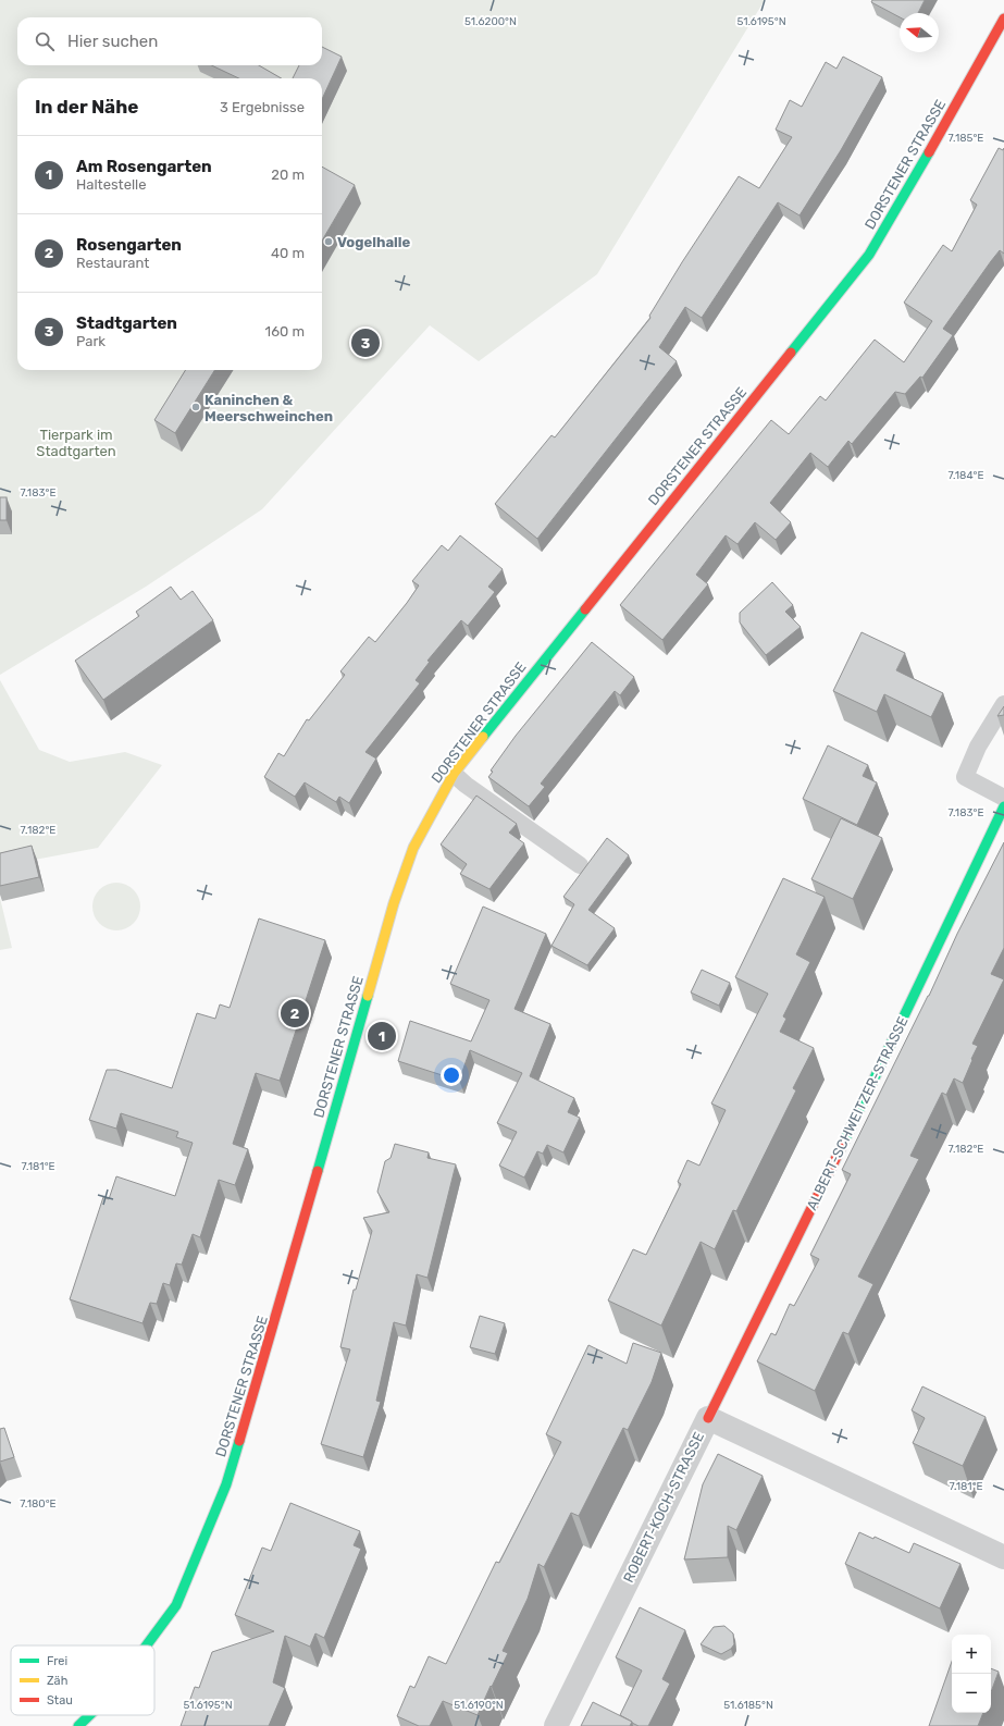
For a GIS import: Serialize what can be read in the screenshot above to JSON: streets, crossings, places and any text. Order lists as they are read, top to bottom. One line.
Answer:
{"streets":{"main road":["DORSTENER STRASSE","ALBERT-SCHWEITZER-STRASSE"],"street":["ROBERT-KOCH-STRASSE"]},"crossings":[["ALBERT-SCHWEITZER-STRASSE","ROBERT-KOCH-STRASSE"]],"parks":["Tierpark im Stadtgarten"],"places":["Vogelhalle","Kaninchen & Meerschweinchen"],"legend":["Frei","Zäh","Stau"],"north":"left","page":{"search":"Hier suchen","heading":["In der Nähe","3 Ergebnisse"],"list":[{"mark":"1","name":"Am Rosengarten","note":"Haltestelle","value":"20 m"},{"mark":"2","name":"Rosengarten","note":"Restaurant","value":"40 m"},{"mark":"3","name":"Stadtgarten","note":"Park","value":"160 m"}],"pins":["3","2","1"],"map_buttons":["+","−"]},"coordinates":["51.6200°N","51.6195°N","7.185°E","7.184°E","7.183°E","7.182°E","7.181°E","7.180°E","51.6190°N","51.6185°N"]}
